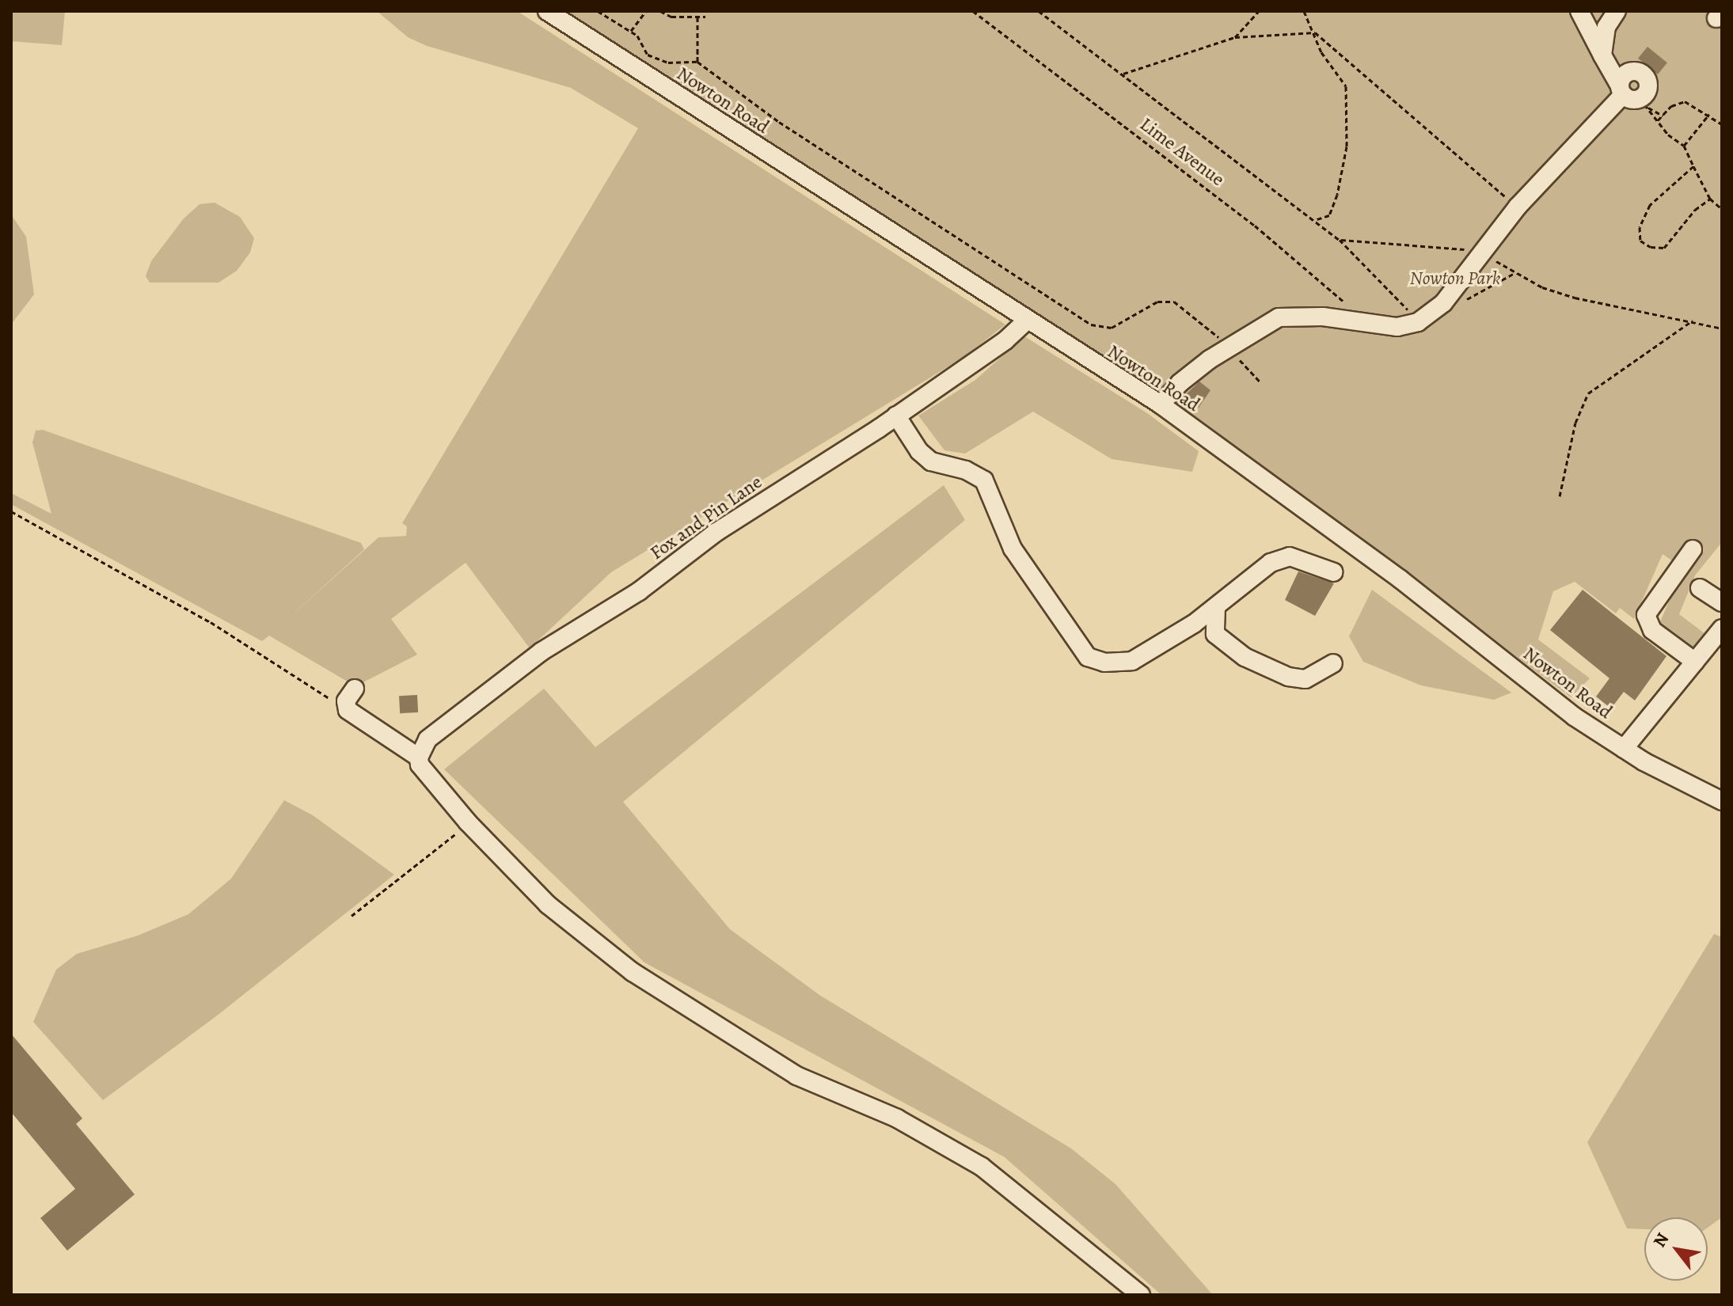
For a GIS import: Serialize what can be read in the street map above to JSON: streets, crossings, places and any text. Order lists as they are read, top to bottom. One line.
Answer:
{"streets":{"street":["Nowton Road","Fox and Pin Lane"],"path":["Lime Avenue"]},"crossings":[["Nowton Road","Fox and Pin Lane"]],"parks":["Nowton Park"],"north":"top left"}
